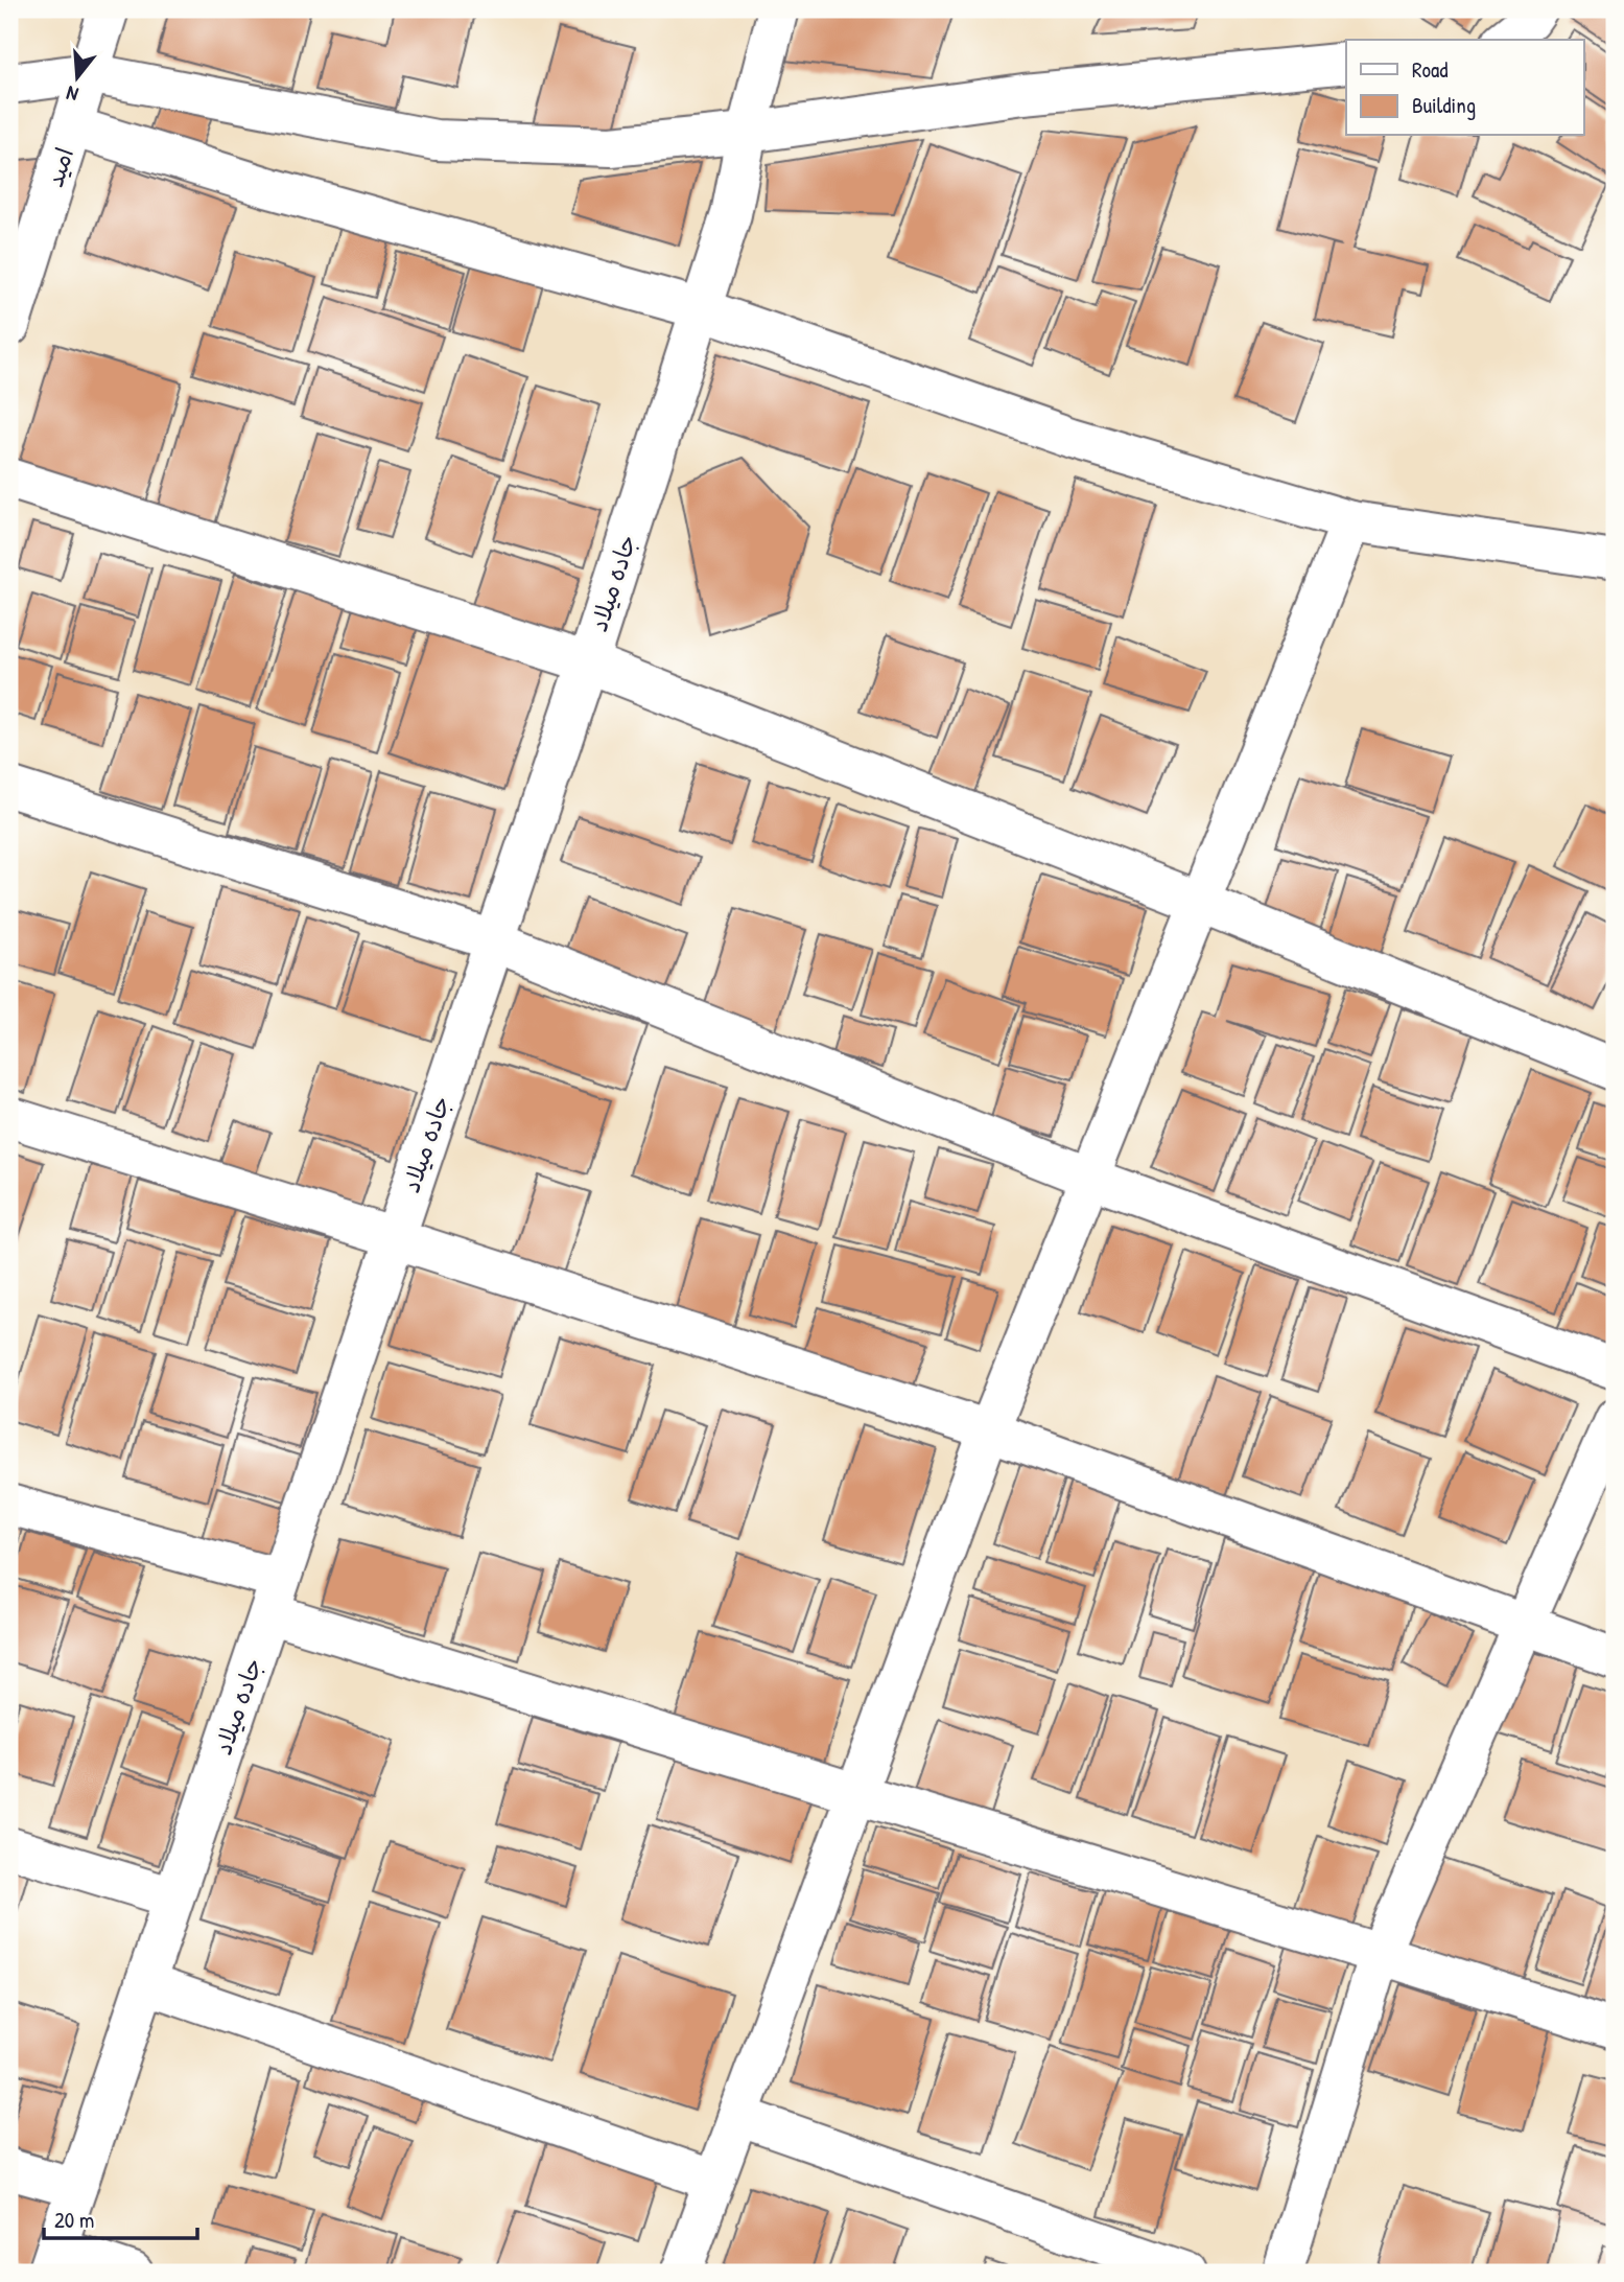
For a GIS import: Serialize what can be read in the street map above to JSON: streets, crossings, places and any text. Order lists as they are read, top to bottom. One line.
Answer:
{"streets":{"street":["امید","جاده میلاد"]},"legend":["Road","Building"],"scale_bar":"20 m","north":"bottom"}
